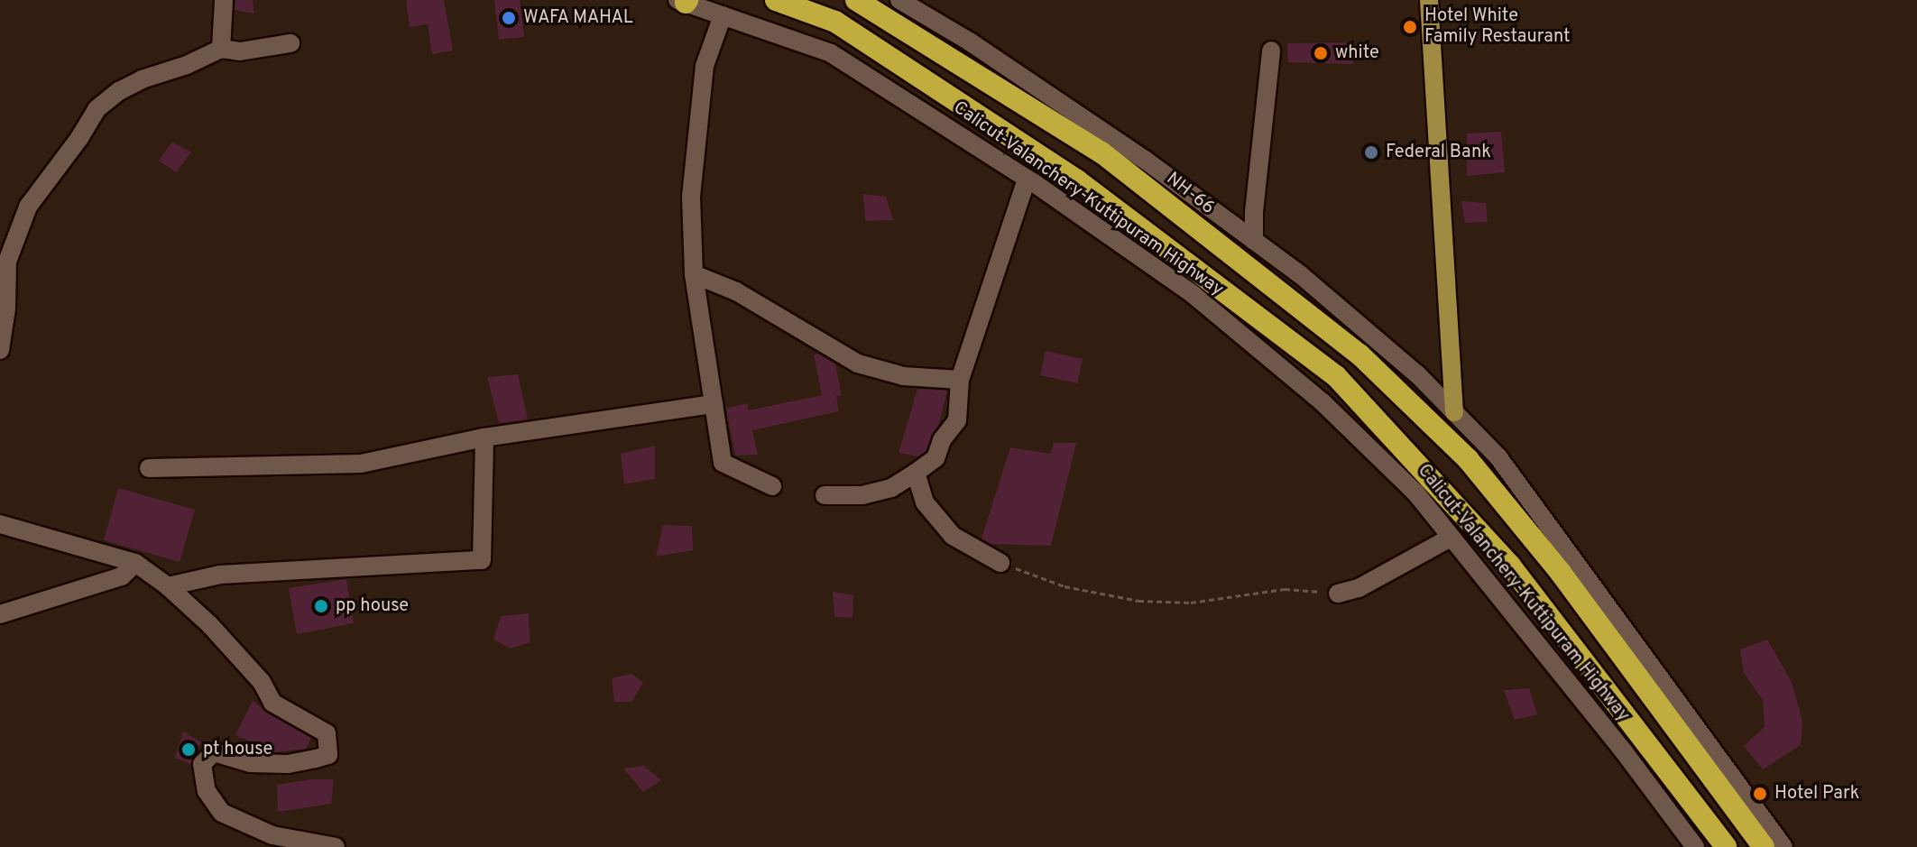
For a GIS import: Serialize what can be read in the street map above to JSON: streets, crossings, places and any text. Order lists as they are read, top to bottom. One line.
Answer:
{"streets":{"highway":["NH-66","Calicut-Valanchery-Kuttipuram Highway"]},"places":["WAFA MAHAL","Hotel White Family Restaurant","white","Federal Bank","pp house","pt house","Hotel Park"]}
